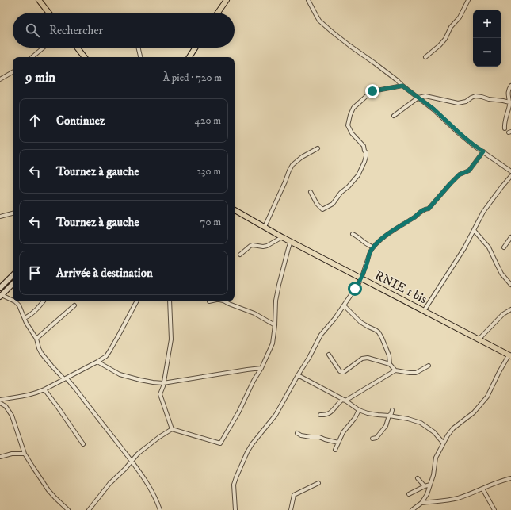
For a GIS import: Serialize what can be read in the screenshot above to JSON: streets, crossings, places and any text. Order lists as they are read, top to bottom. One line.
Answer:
{"streets":{"main road":["RNIE 1 bis"]},"page":{"map_buttons":["+","−"],"search":"Rechercher","heading":["9 min","À pied · 720 m"],"list":[["Continuez","420 m"],["Tournez à gauche","230 m"],["Tournez à gauche","70 m"],"Arrivée à destination"]}}
